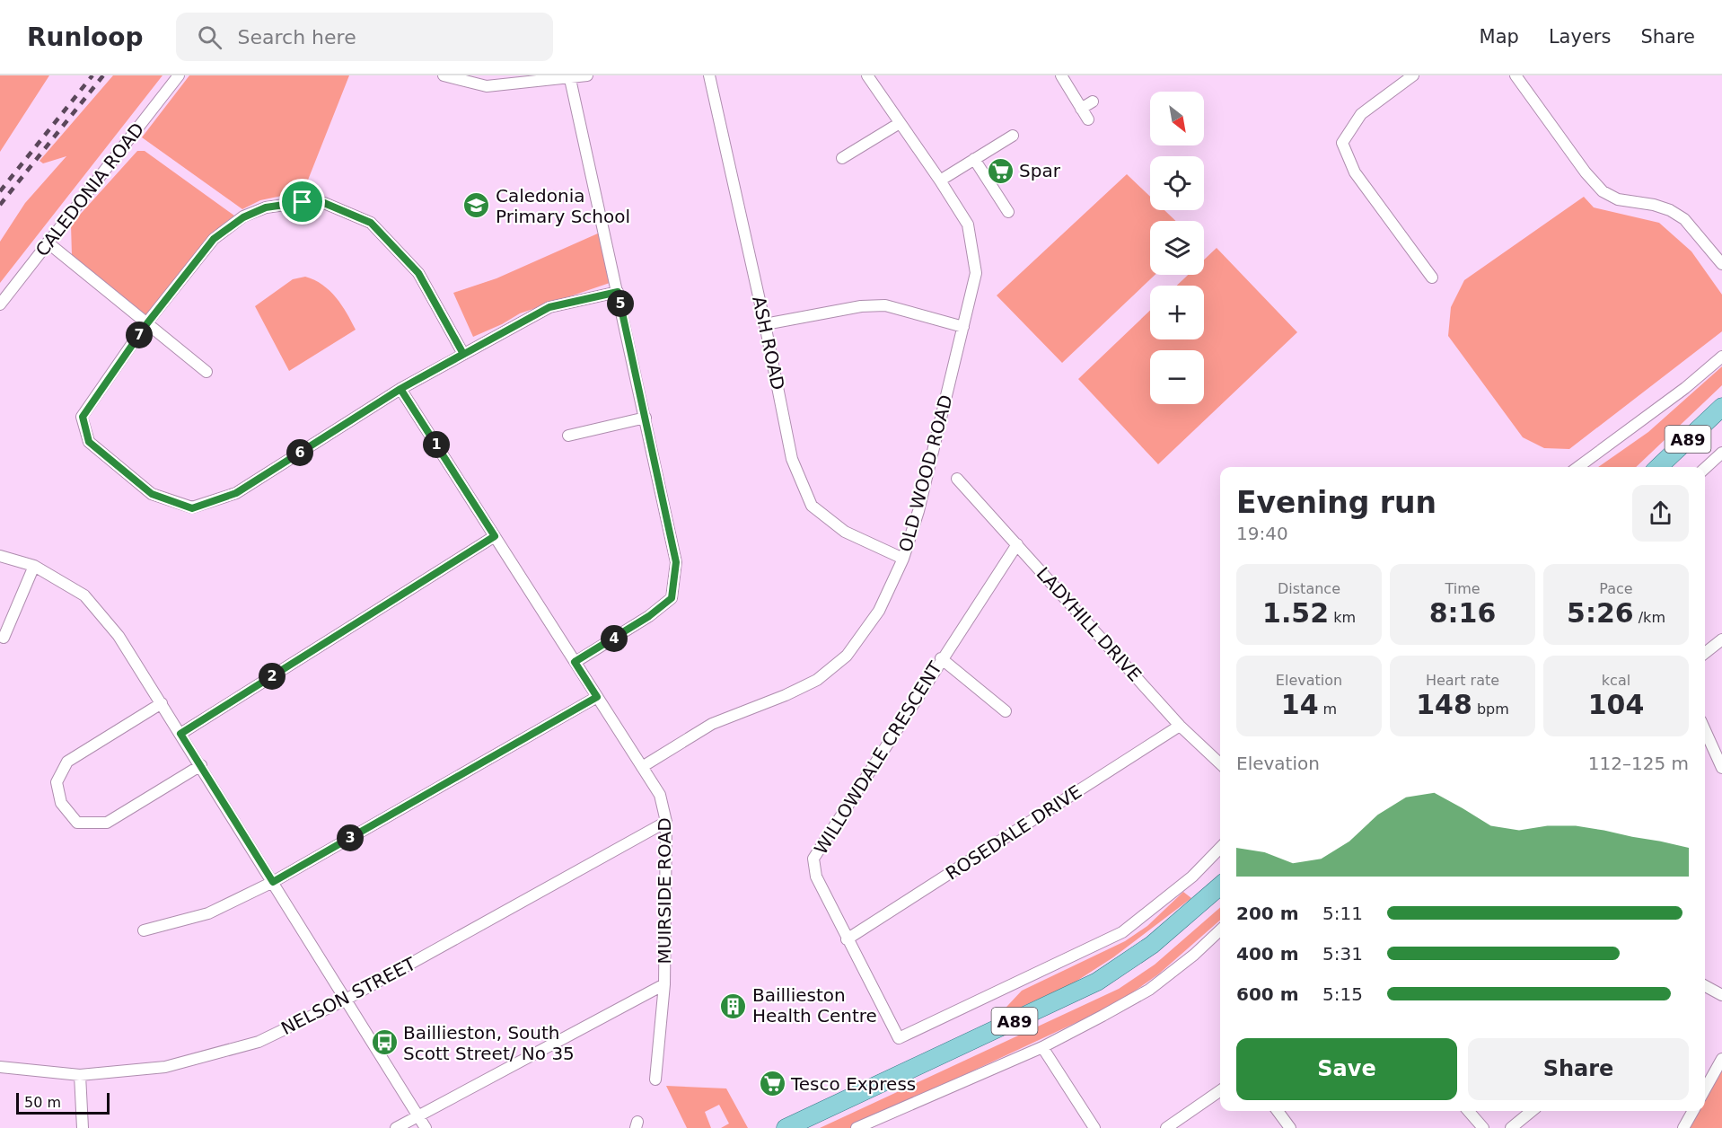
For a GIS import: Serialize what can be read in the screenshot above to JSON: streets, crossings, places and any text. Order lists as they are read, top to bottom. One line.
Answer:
{"streets":{"main road":["A89"],"street":["CALEDONIA ROAD","ASH ROAD","OLD WOOD ROAD","LADYHILL DRIVE","WILLOWDALE CRESCENT","ROSEDALE DRIVE","MUIRSIDE ROAD","NELSON STREET"]},"crossings":[["ASH ROAD","OLD WOOD ROAD"],["OLD WOOD ROAD","MUIRSIDE ROAD"],["LADYHILL DRIVE","WILLOWDALE CRESCENT"],["LADYHILL DRIVE","ROSEDALE DRIVE"],["WILLOWDALE CRESCENT","ROSEDALE DRIVE"],["MUIRSIDE ROAD","NELSON STREET"]],"places":{"supermarket":["Spar","Tesco Express"],"school or university":["Caledonia Primary School"],"building":["Baillieston Health Centre"],"bus stop":["Baillieston, South Scott Street/ No 35"]},"scale_bar":"50 m","north":"bottom right","page":{"header":"Runloop","search":"Search here","nav":["Map","Layers","Share"],"map_buttons":["+","−"],"pins":["5","7","1","6","4","2","3"],"heading":["Evening run","19:40"],"stats":[["Distance","1.52 km"],["Time","8:16"],["Pace","5:26 /km"],["Elevation","14 m"],["Heart rate","148 bpm"],["kcal","104"]],"chart":["Elevation","112–125 m"],"list":[{"name":"200 m","note":"5:11"},{"name":"400 m","note":"5:31"},{"name":"600 m","note":"5:15"}],"buttons":["Save","Share"],"scale":"50 m"}}
